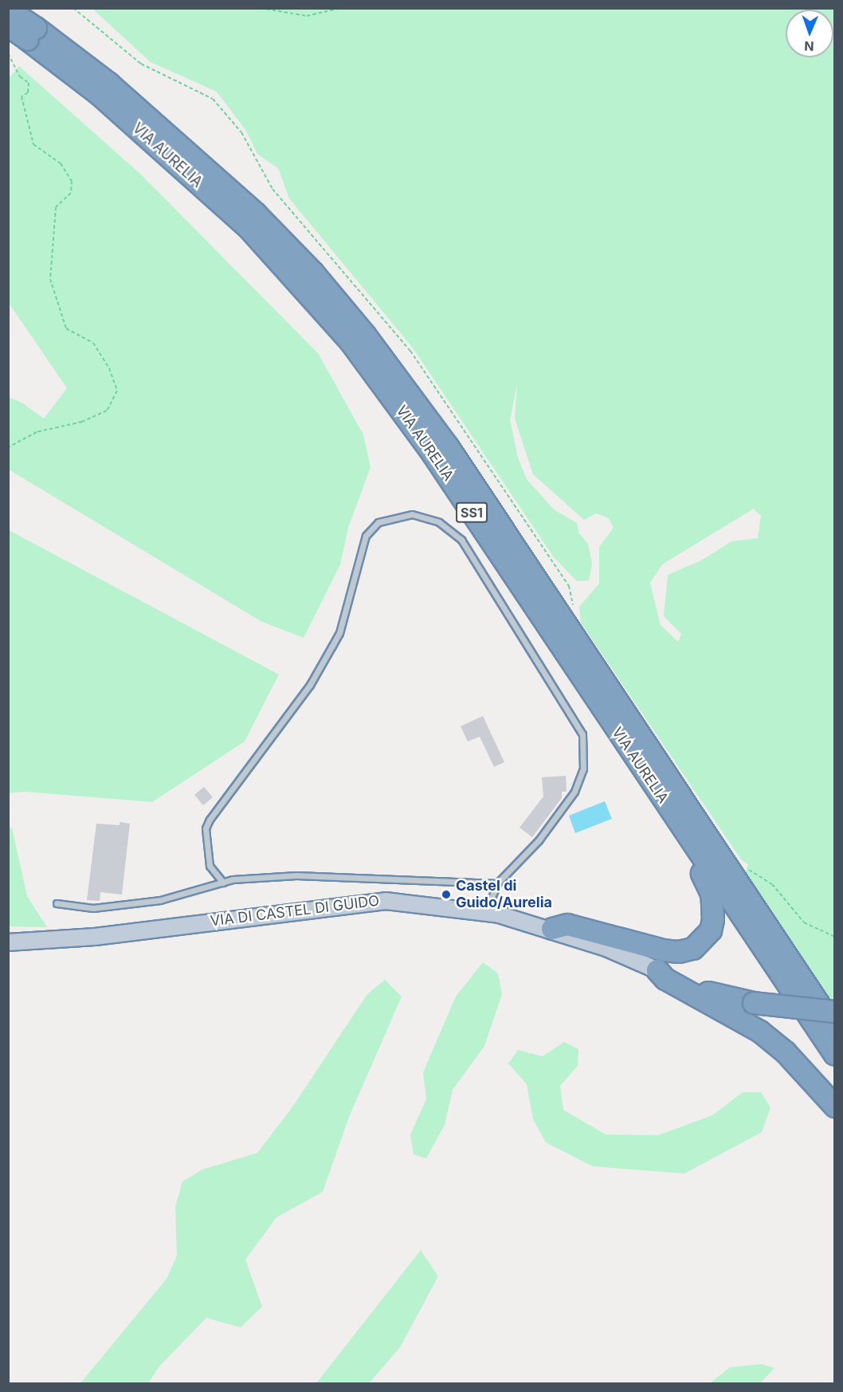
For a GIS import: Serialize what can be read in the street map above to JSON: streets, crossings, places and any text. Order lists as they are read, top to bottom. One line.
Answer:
{"streets":{"highway":["VIA AURELIA","SS1"],"street":["VIA DI CASTEL DI GUIDO"]},"places":["Castel di Guido/Aurelia"],"north":"bottom"}
